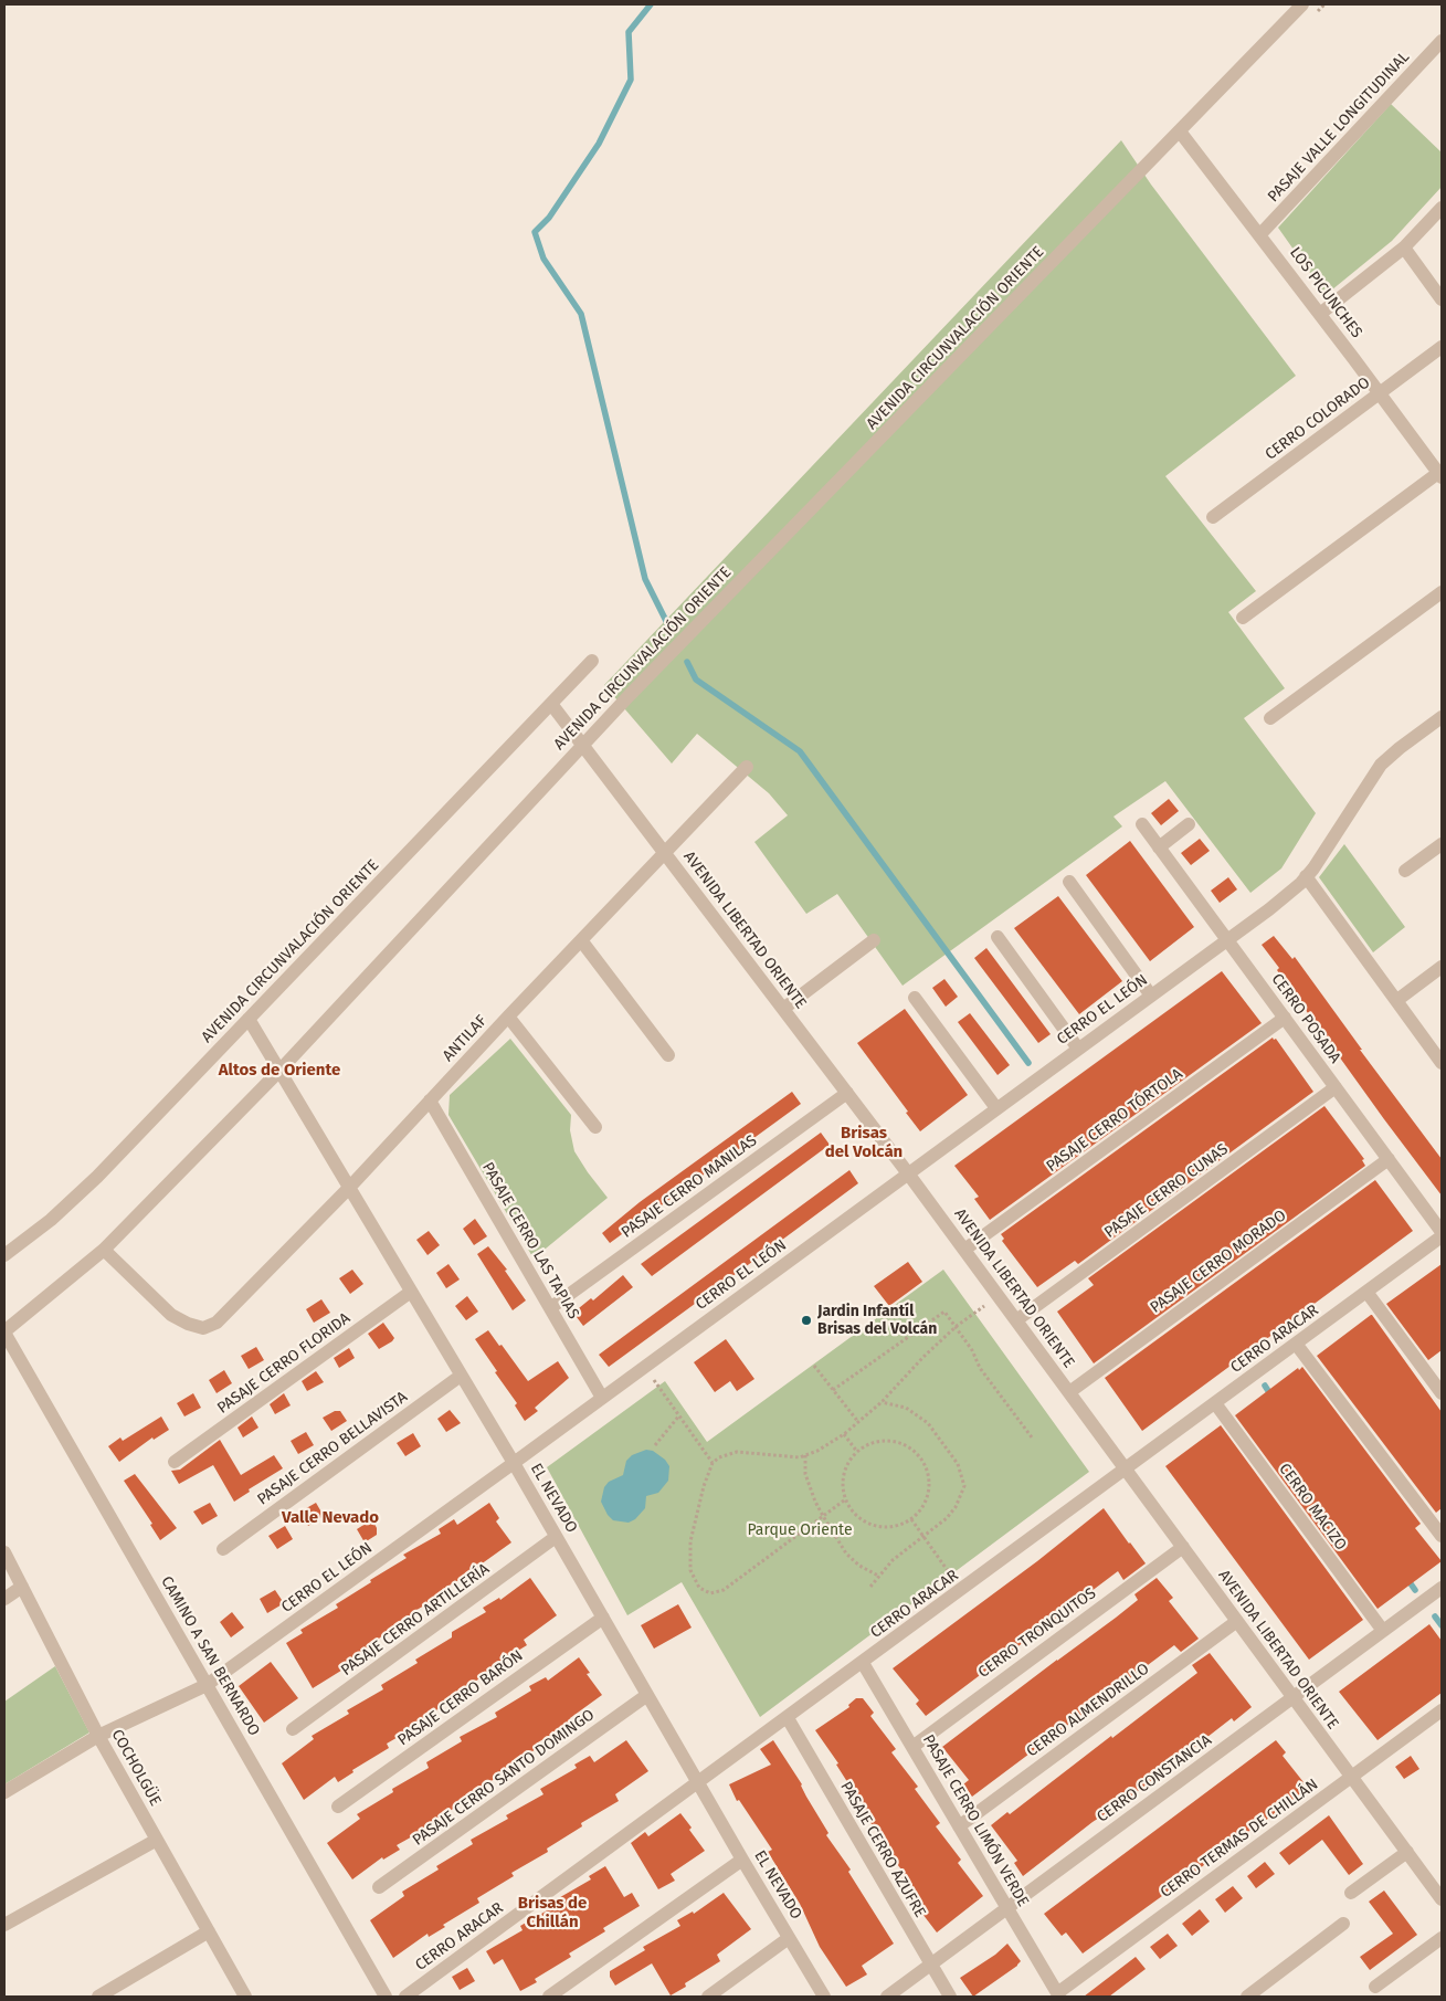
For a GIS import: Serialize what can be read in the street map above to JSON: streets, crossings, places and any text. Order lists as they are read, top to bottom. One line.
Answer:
{"streets":{"street":["PASAJE VALLE LONGITUDINAL","LOS PICUNCHES","AVENIDA CIRCUNVALACIÓN ORIENTE","CERRO COLORADO","AVENIDA LIBERTAD ORIENTE","CERRO EL LEÓN","CERRO POSADA","ANTILAF","PASAJE CERRO TÓRTOLA","PASAJE CERRO MANILAS","PASAJE CERRO CUNAS","PASAJE CERRO LAS TAPIAS","PASAJE CERRO MORADO","CERRO ARACAR","PASAJE CERRO FLORIDA","PASAJE CERRO BELLAVISTA","EL NEVADO","CERRO MACIZO","PASAJE CERRO ARTILLERÍA","CERRO TRONQUITOS","CAMINO A SAN BERNARDO","PASAJE CERRO BARÓN","CERRO ALMENDRILLO","COCHOLGÜE","PASAJE CERRO SANTO DOMINGO","CERRO CONSTANCIA","PASAJE CERRO LIMÓN VERDE","CERRO TERMAS DE CHILLÁN","PASAJE CERRO AZUFRE"]},"crossings":[["PASAJE VALLE LONGITUDINAL","LOS PICUNCHES"],["LOS PICUNCHES","AVENIDA CIRCUNVALACIÓN ORIENTE"],["LOS PICUNCHES","CERRO COLORADO"],["AVENIDA CIRCUNVALACIÓN ORIENTE","AVENIDA LIBERTAD ORIENTE"],["AVENIDA CIRCUNVALACIÓN ORIENTE","ANTILAF"],["AVENIDA CIRCUNVALACIÓN ORIENTE","EL NEVADO"],["AVENIDA CIRCUNVALACIÓN ORIENTE","CAMINO A SAN BERNARDO"],["AVENIDA LIBERTAD ORIENTE","CERRO EL LEÓN"],["AVENIDA LIBERTAD ORIENTE","ANTILAF"],["AVENIDA LIBERTAD ORIENTE","PASAJE CERRO TÓRTOLA"],["AVENIDA LIBERTAD ORIENTE","PASAJE CERRO MANILAS"],["AVENIDA LIBERTAD ORIENTE","PASAJE CERRO CUNAS"],["AVENIDA LIBERTAD ORIENTE","PASAJE CERRO MORADO"],["AVENIDA LIBERTAD ORIENTE","CERRO ARACAR"],["AVENIDA LIBERTAD ORIENTE","CERRO TRONQUITOS"],["AVENIDA LIBERTAD ORIENTE","CERRO ALMENDRILLO"],["AVENIDA LIBERTAD ORIENTE","CERRO CONSTANCIA"],["AVENIDA LIBERTAD ORIENTE","CERRO TERMAS DE CHILLÁN"],["CERRO EL LEÓN","CERRO POSADA"],["CERRO EL LEÓN","PASAJE CERRO LAS TAPIAS"],["CERRO EL LEÓN","EL NEVADO"],["CERRO EL LEÓN","CAMINO A SAN BERNARDO"],["CERRO EL LEÓN","COCHOLGÜE"],["CERRO POSADA","PASAJE CERRO TÓRTOLA"],["CERRO POSADA","PASAJE CERRO CUNAS"],["CERRO POSADA","PASAJE CERRO MORADO"],["CERRO POSADA","CERRO ARACAR"],["ANTILAF","PASAJE CERRO LAS TAPIAS"],["ANTILAF","EL NEVADO"],["PASAJE CERRO MANILAS","PASAJE CERRO LAS TAPIAS"],["CERRO ARACAR","EL NEVADO"],["CERRO ARACAR","CERRO MACIZO"],["CERRO ARACAR","PASAJE CERRO LIMÓN VERDE"],["CERRO ARACAR","PASAJE CERRO AZUFRE"],["PASAJE CERRO FLORIDA","EL NEVADO"],["PASAJE CERRO BELLAVISTA","EL NEVADO"],["EL NEVADO","PASAJE CERRO ARTILLERÍA"],["EL NEVADO","PASAJE CERRO BARÓN"],["EL NEVADO","PASAJE CERRO SANTO DOMINGO"],["CERRO MACIZO","CERRO CONSTANCIA"],["CERRO TRONQUITOS","PASAJE CERRO LIMÓN VERDE"],["CERRO ALMENDRILLO","PASAJE CERRO LIMÓN VERDE"],["CERRO CONSTANCIA","PASAJE CERRO LIMÓN VERDE"],["CERRO CONSTANCIA","PASAJE CERRO AZUFRE"],["PASAJE CERRO LIMÓN VERDE","CERRO TERMAS DE CHILLÁN"]],"districts":["Altos de Oriente","Brisas del Volcán","Valle Nevado","Brisas de Chillán"],"parks":["Parque Oriente"],"places":["Jardin Infantíl Brisas del Volcán"]}
